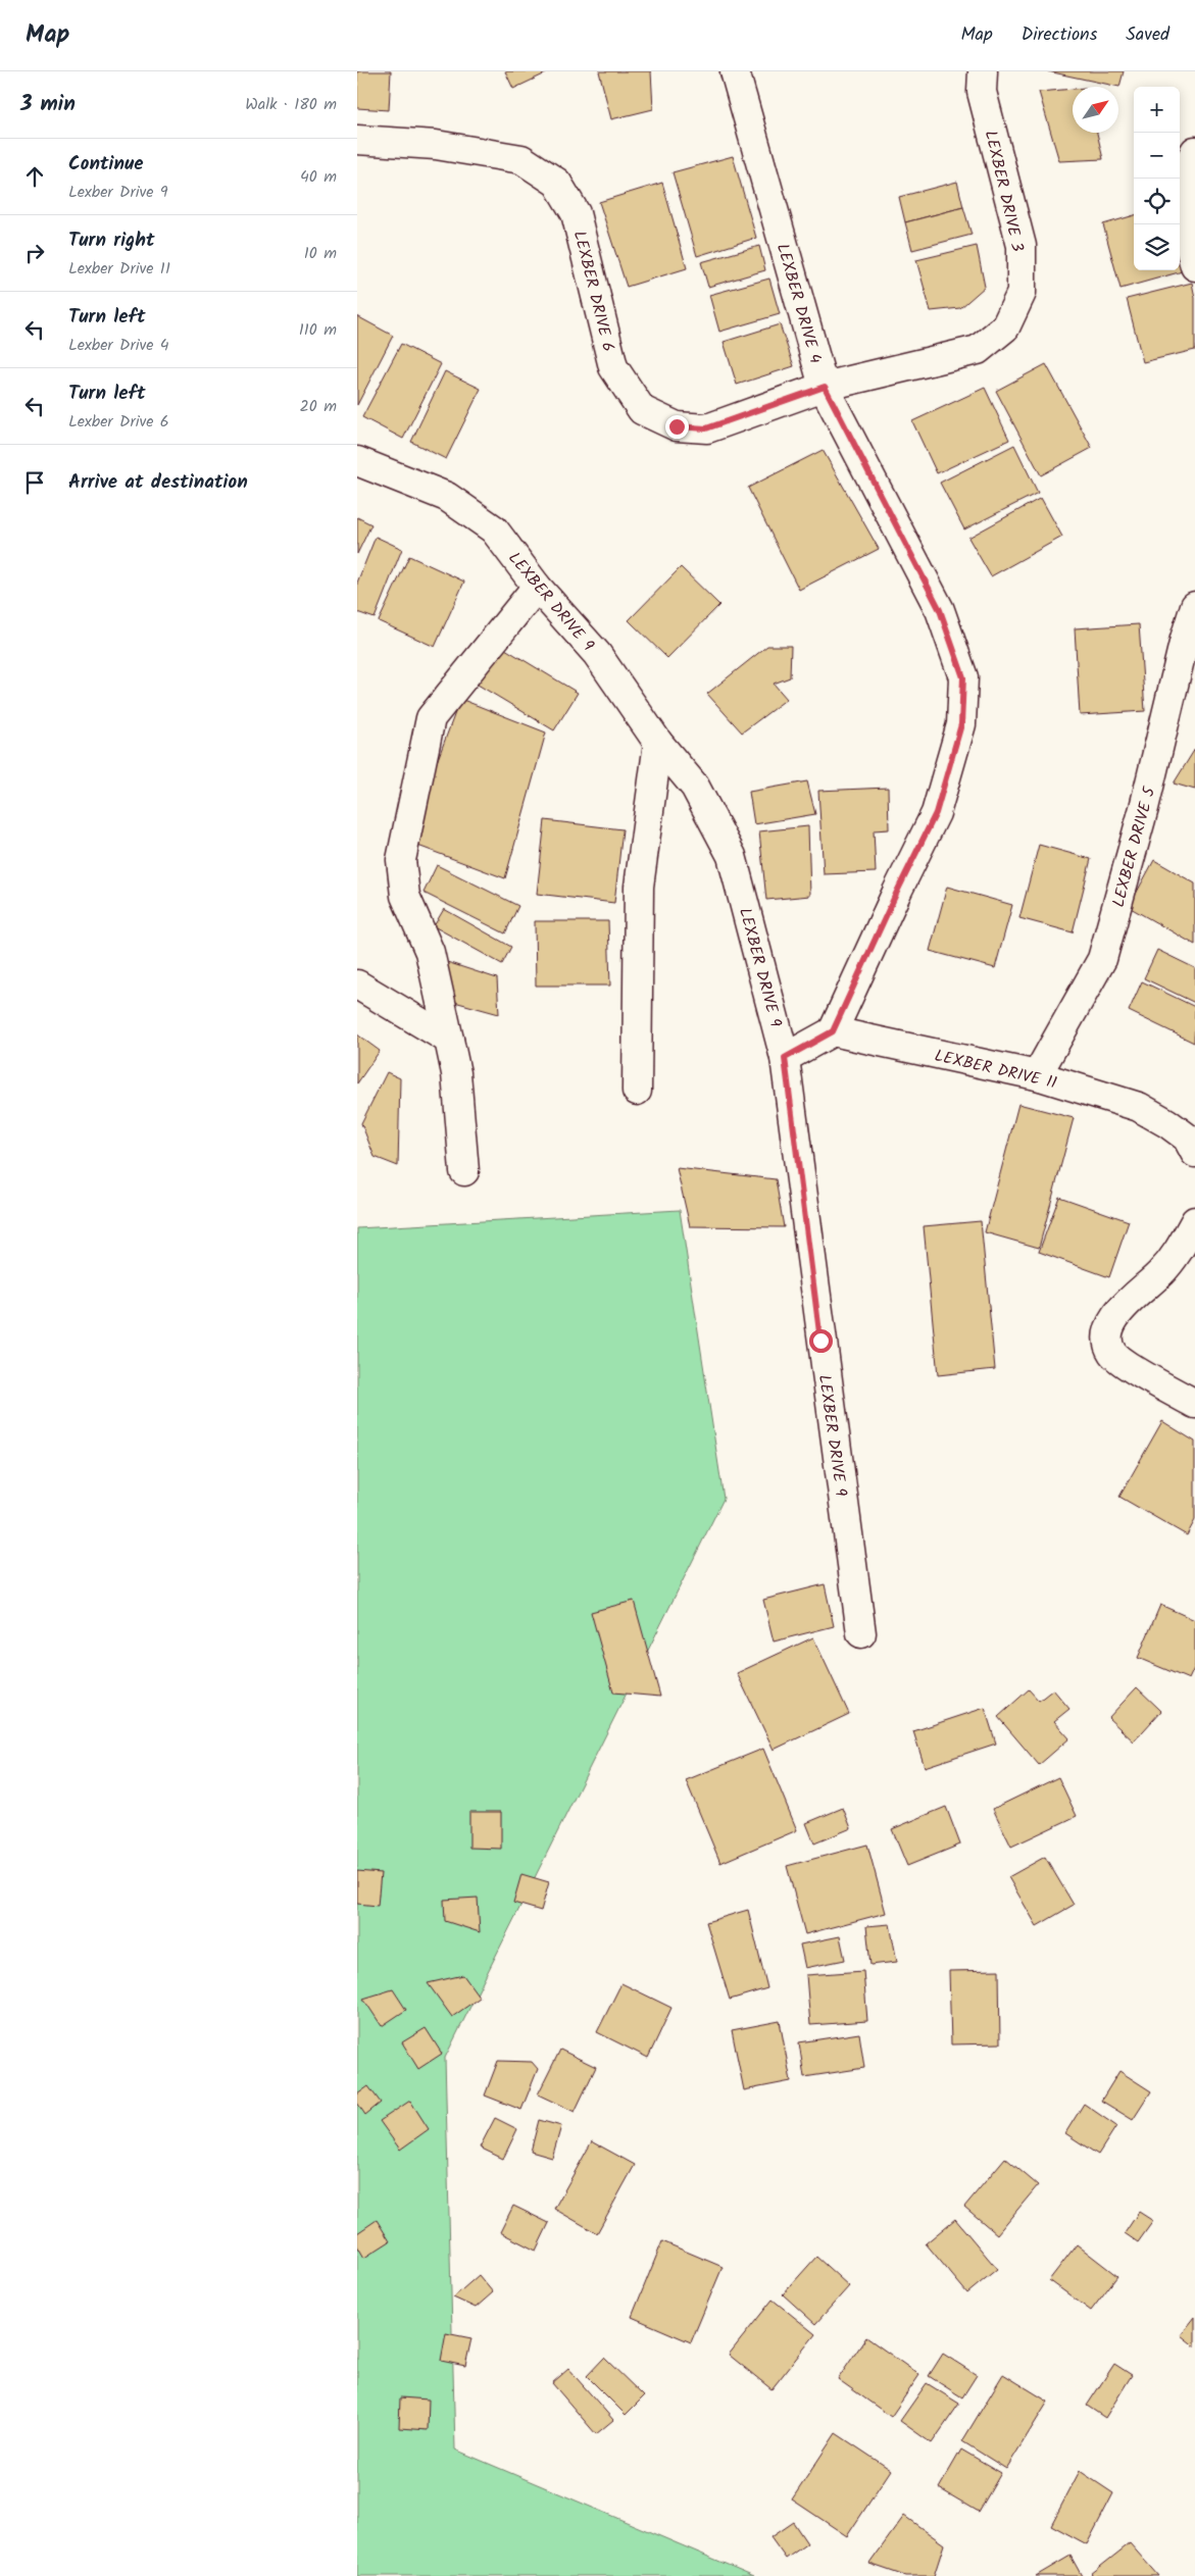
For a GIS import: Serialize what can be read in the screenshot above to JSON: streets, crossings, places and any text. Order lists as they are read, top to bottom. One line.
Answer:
{"streets":{"street":["LEXBER DRIVE 3","LEXBER DRIVE 6","LEXBER DRIVE 4","LEXBER DRIVE 9","LEXBER DRIVE 5","LEXBER DRIVE 11"]},"crossings":[["LEXBER DRIVE 3","LEXBER DRIVE 6"],["LEXBER DRIVE 3","LEXBER DRIVE 4"],["LEXBER DRIVE 6","LEXBER DRIVE 4"],["LEXBER DRIVE 4","LEXBER DRIVE 11"],["LEXBER DRIVE 5","LEXBER DRIVE 11"]],"north":"top right","page":{"header":"Map","nav":["Map","Directions","Saved"],"heading":["3 min","Walk · 180 m"],"map_buttons":["+","−"],"list":[["Continue","Lexber Drive 9","40 m"],["Turn right","Lexber Drive 11","10 m"],["Turn left","Lexber Drive 4","110 m"],["Turn left","Lexber Drive 6","20 m"],"Arrive at destination"]}}
